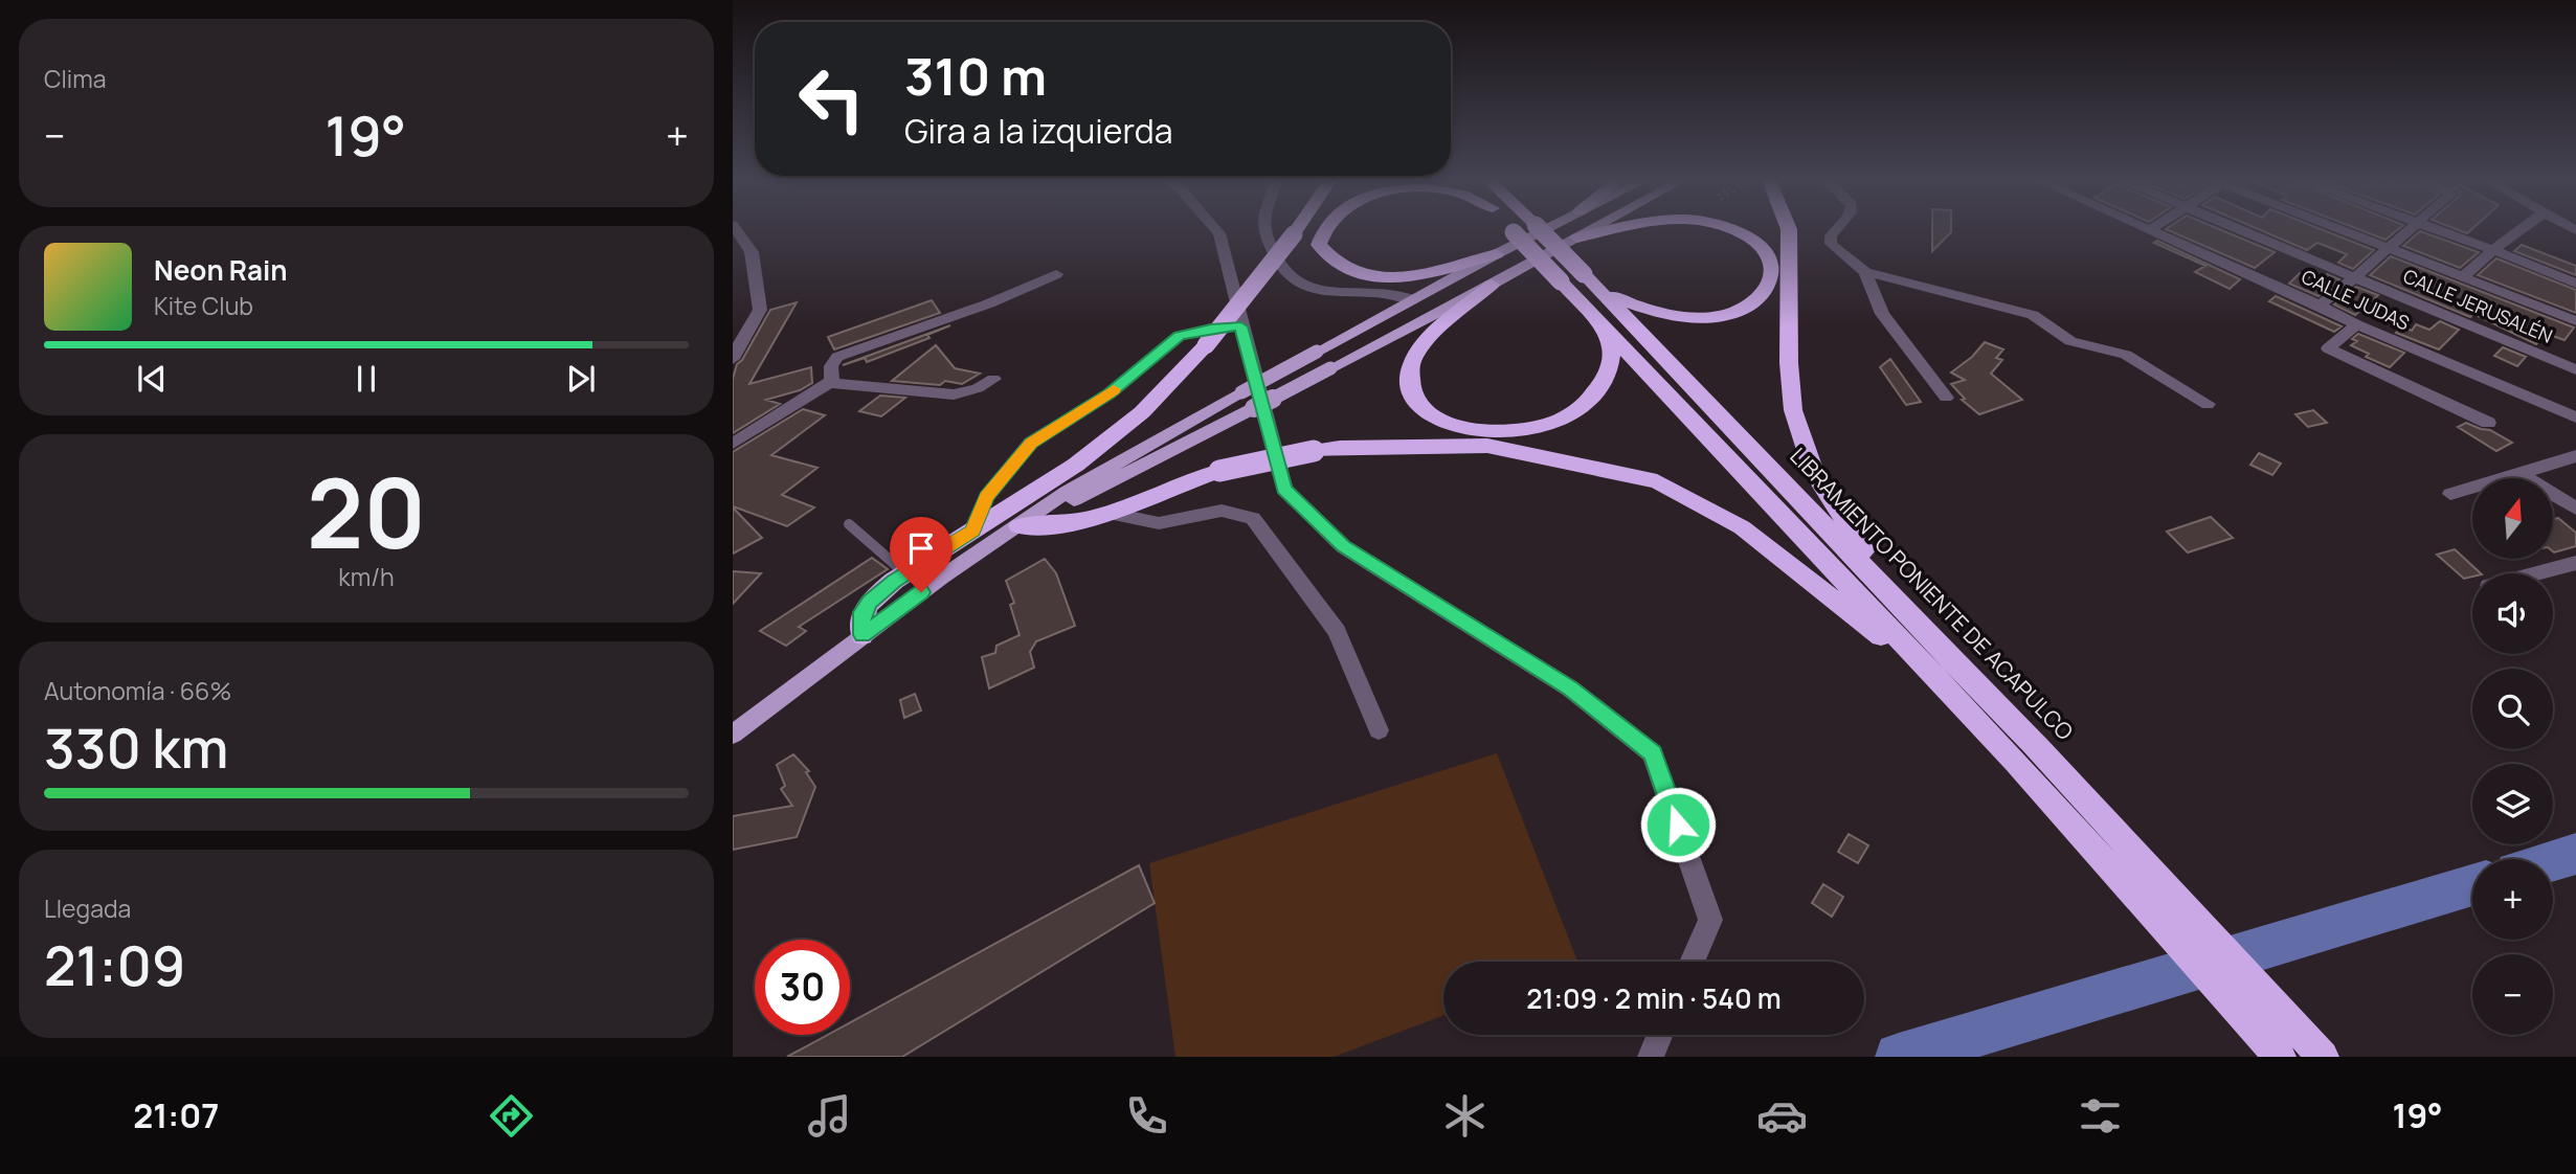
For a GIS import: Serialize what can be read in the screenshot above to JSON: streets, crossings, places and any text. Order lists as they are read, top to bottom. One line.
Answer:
{"streets":{"highway":["LIBRAMIENTO PONIENTE DE ACAPULCO"],"street":["CALLE JUDAS","CALLE JERUSALÉN"]},"north":"top","page":{"tile":["Clima",["20","km/h"],["Autonomía · 66%","330 km"],["Llegada","21:09"]],"turn":["310 m","Gira a la izquierda"],"heat":["−","19°","+"],"song":["Neon Rain","Kite Club"],"map_buttons":["+","−"],"limit":"30","trip":"21:09 · 2 min · 540 m","tabs":["21:07","19°"]}}
